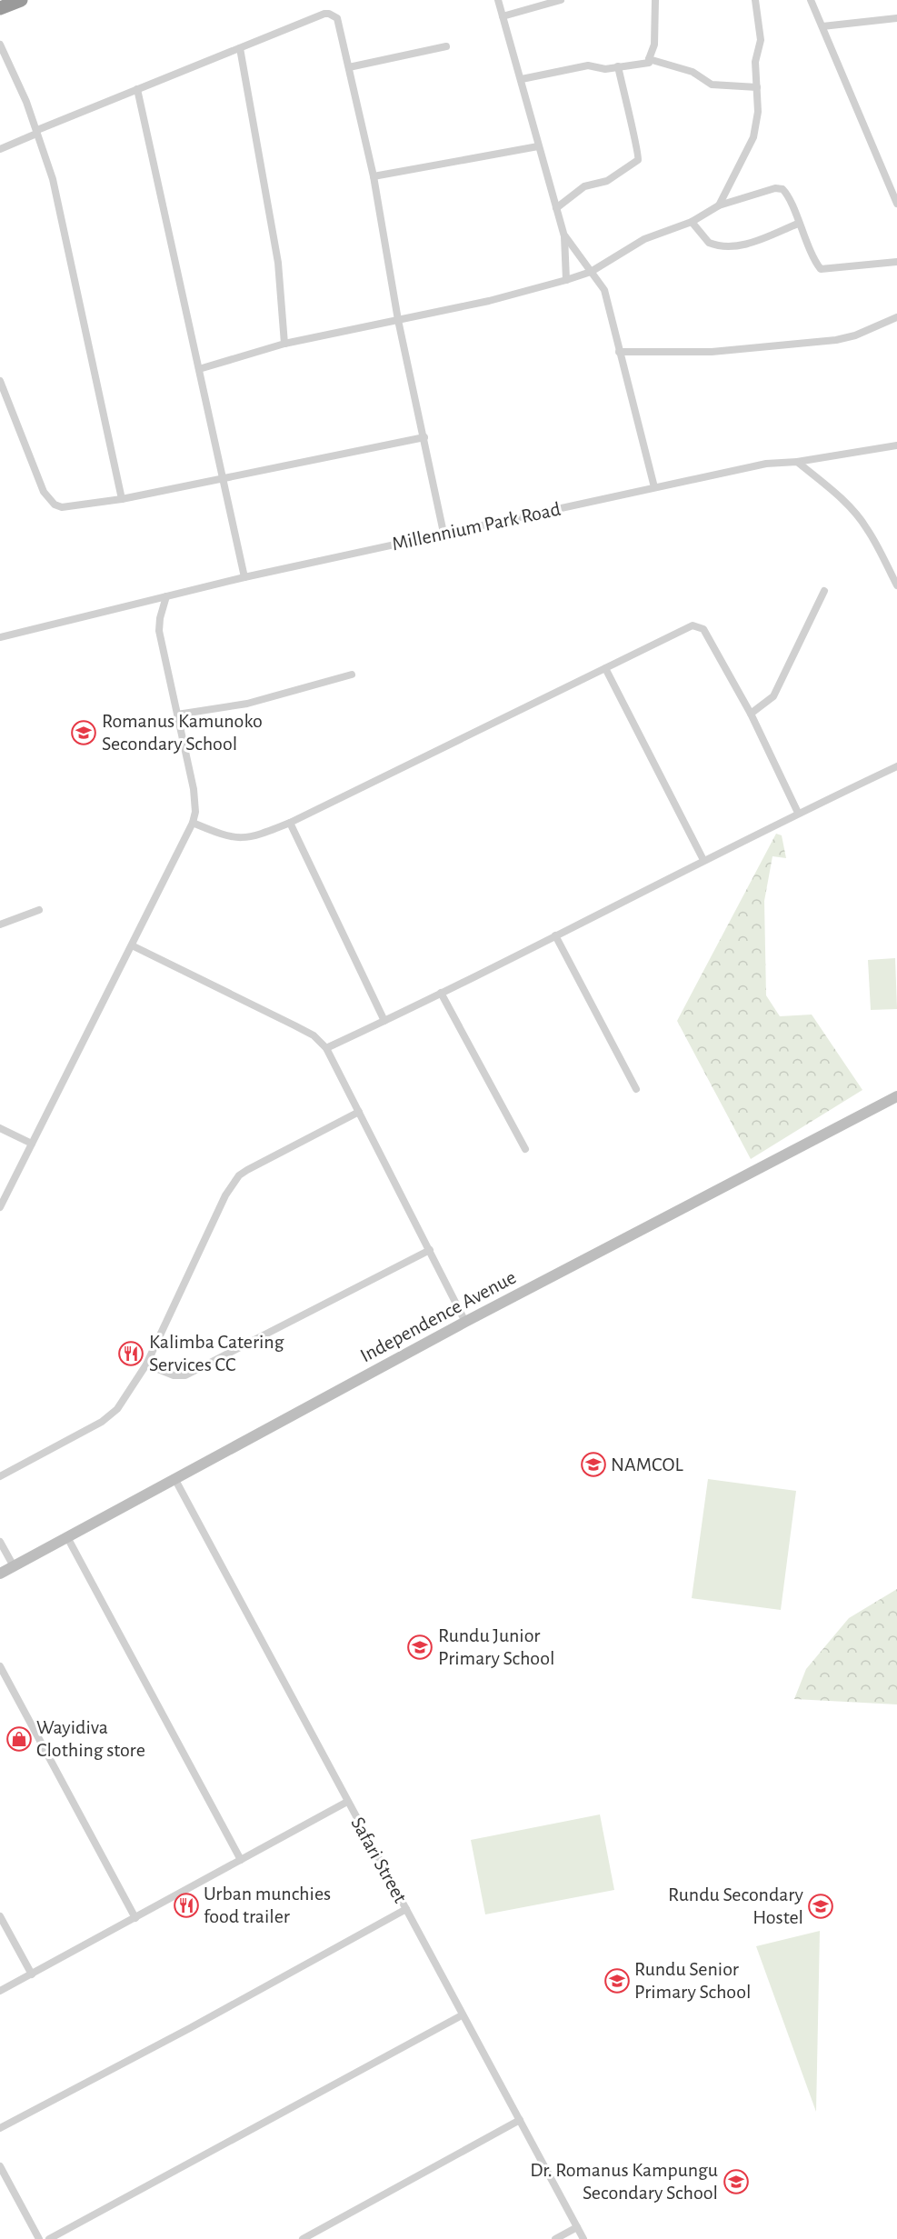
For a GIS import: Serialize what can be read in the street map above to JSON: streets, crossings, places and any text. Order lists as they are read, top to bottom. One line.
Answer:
{"streets":{"street":["Millennium Park Road","Independence Avenue","Safari Street"]},"crossings":[["Independence Avenue","Safari Street"]],"places":{"school or university":["Romanus Kamunoko Secondary School","NAMCOL","Rundu Junior Primary School","Rundu Secondary Hostel","Rundu Senior Primary School","Dr. Romanus Kampungu Secondary School"],"restaurant":["Kalimba Catering Services CC","Urban munchies food trailer"],"shop":["Wayidiva Clothing store"]}}
